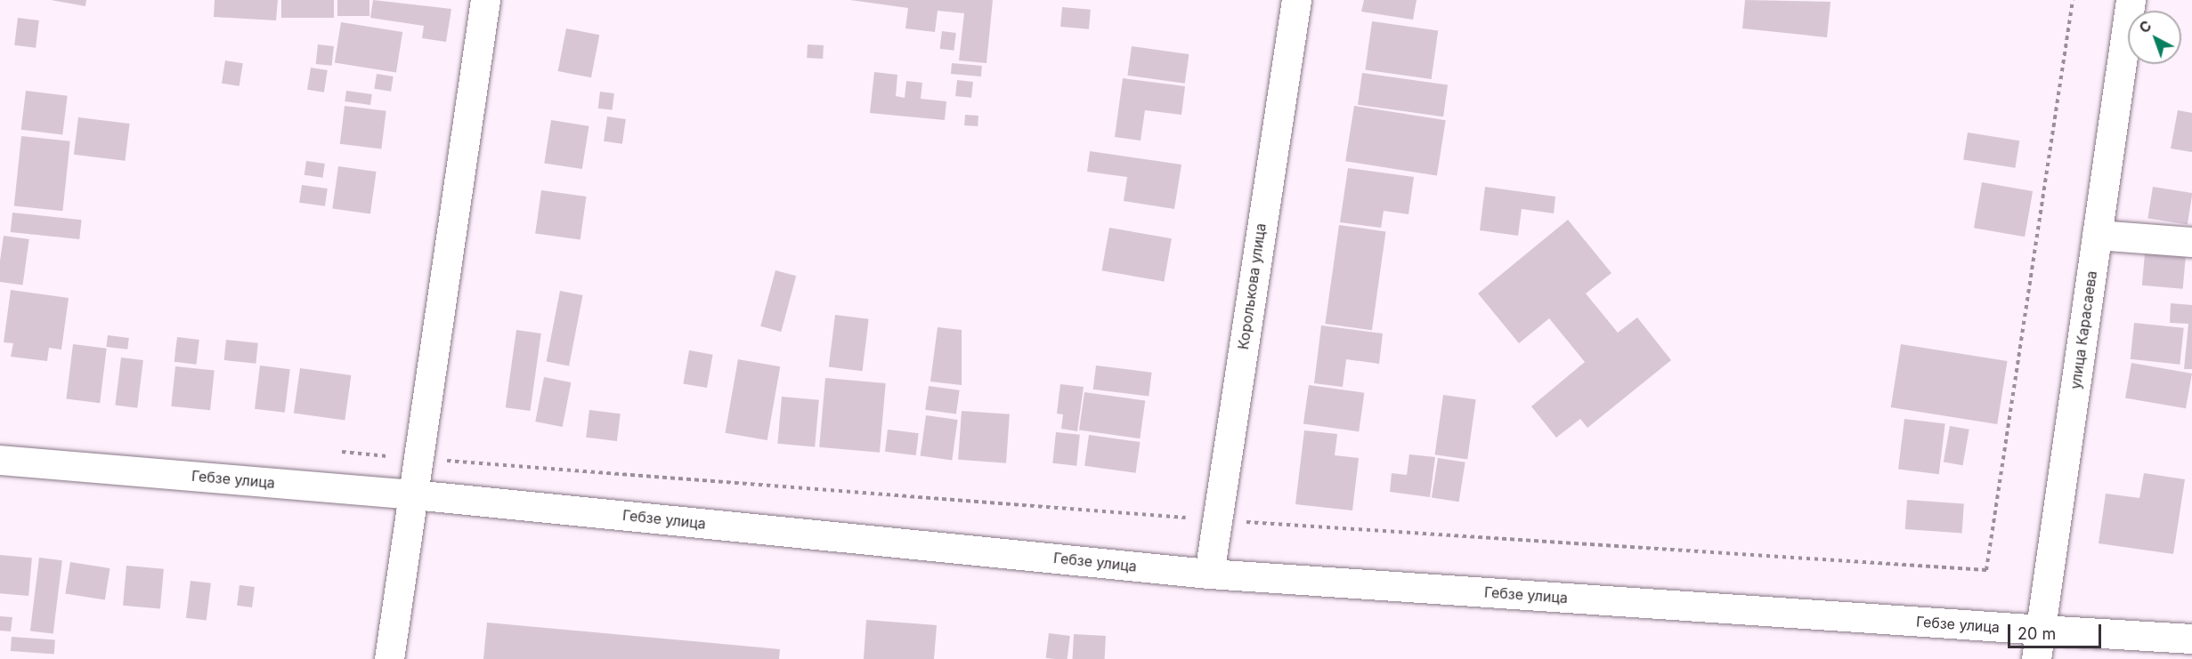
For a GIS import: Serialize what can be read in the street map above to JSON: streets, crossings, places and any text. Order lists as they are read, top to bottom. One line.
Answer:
{"streets":{"main road":["Королькова улица","улица Карасаева","Гебзе улица"]},"crossings":[["Королькова улица","Гебзе улица"],["улица Карасаева","Гебзе улица"]],"scale_bar":"20 m","north":"top left"}
